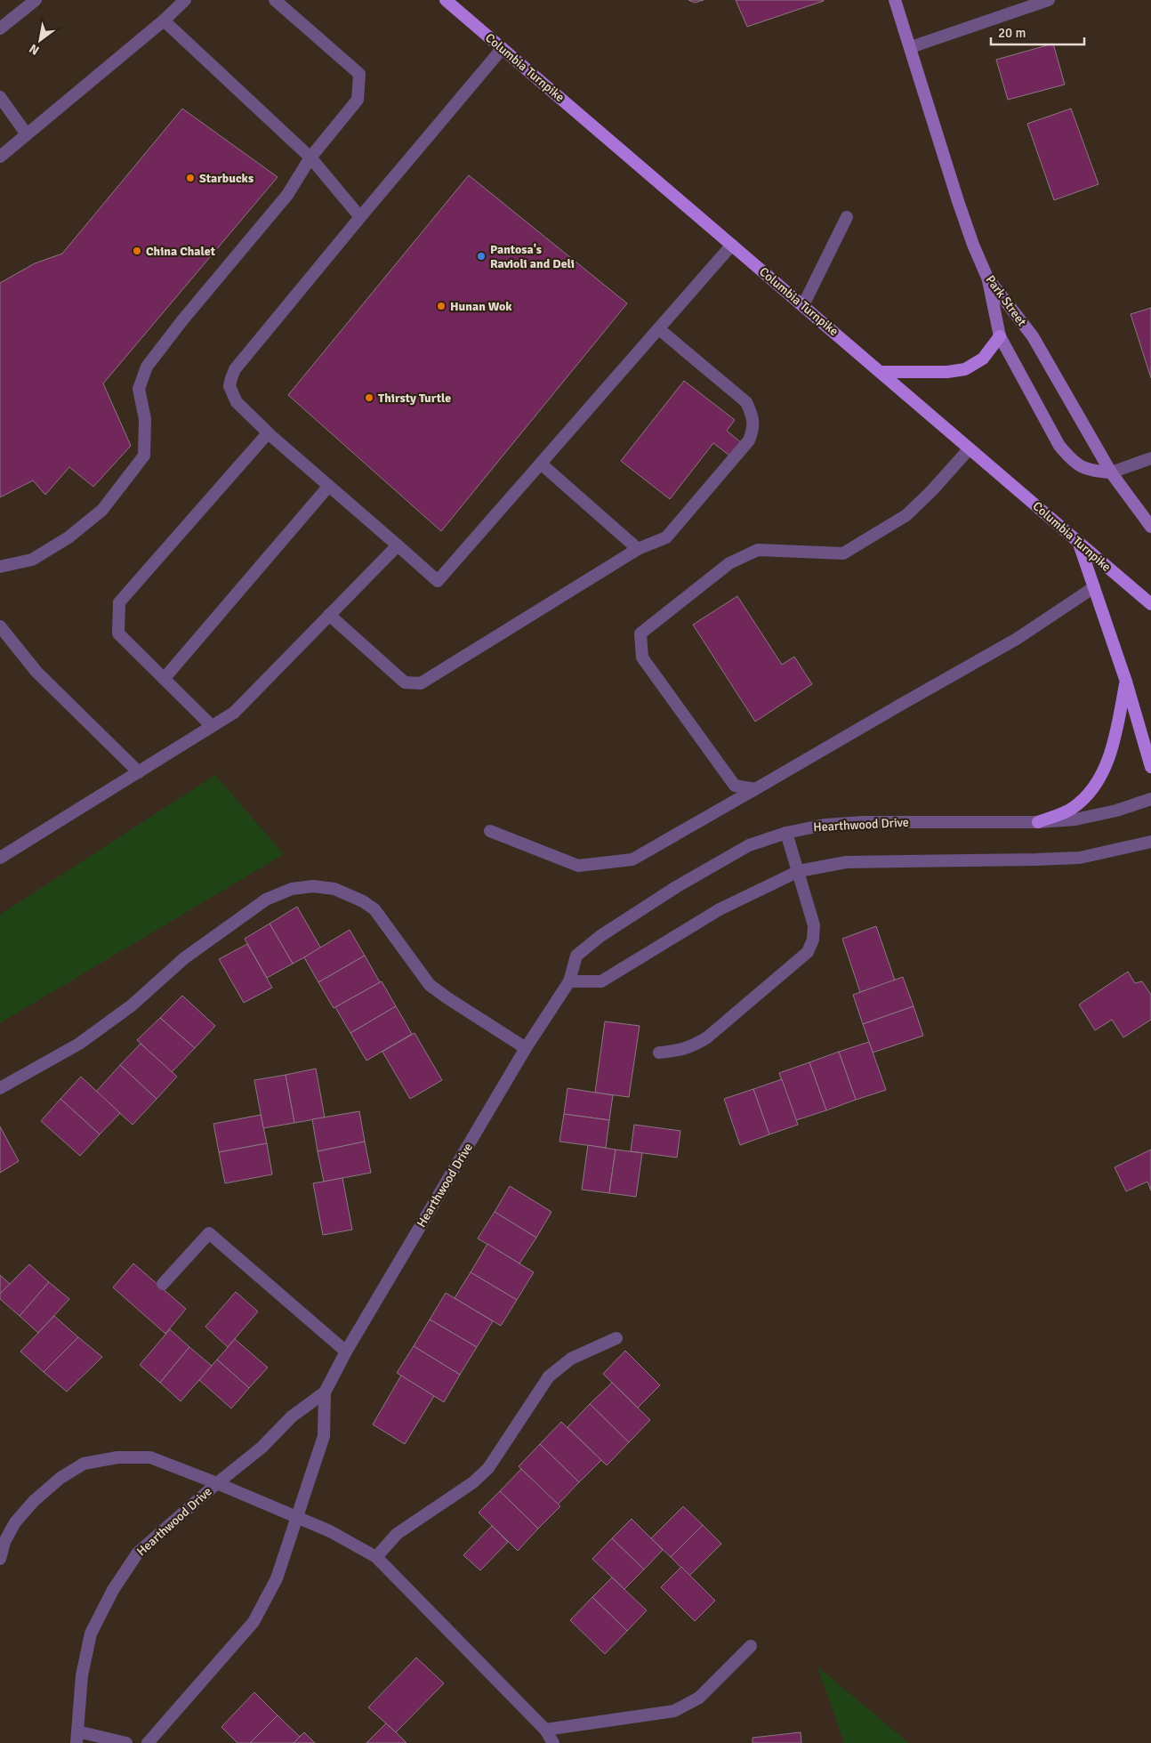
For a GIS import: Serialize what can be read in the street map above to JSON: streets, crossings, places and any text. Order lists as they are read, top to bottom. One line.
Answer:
{"streets":{"main road":["Columbia Turnpike","Park Street"],"street":["Hearthwood Drive"]},"places":["Starbucks","China Chalet","Pantosa's Ravioli and Deli","Hunan Wok","Thirsty Turtle"],"scale_bar":"20 m","north":"bottom left"}
